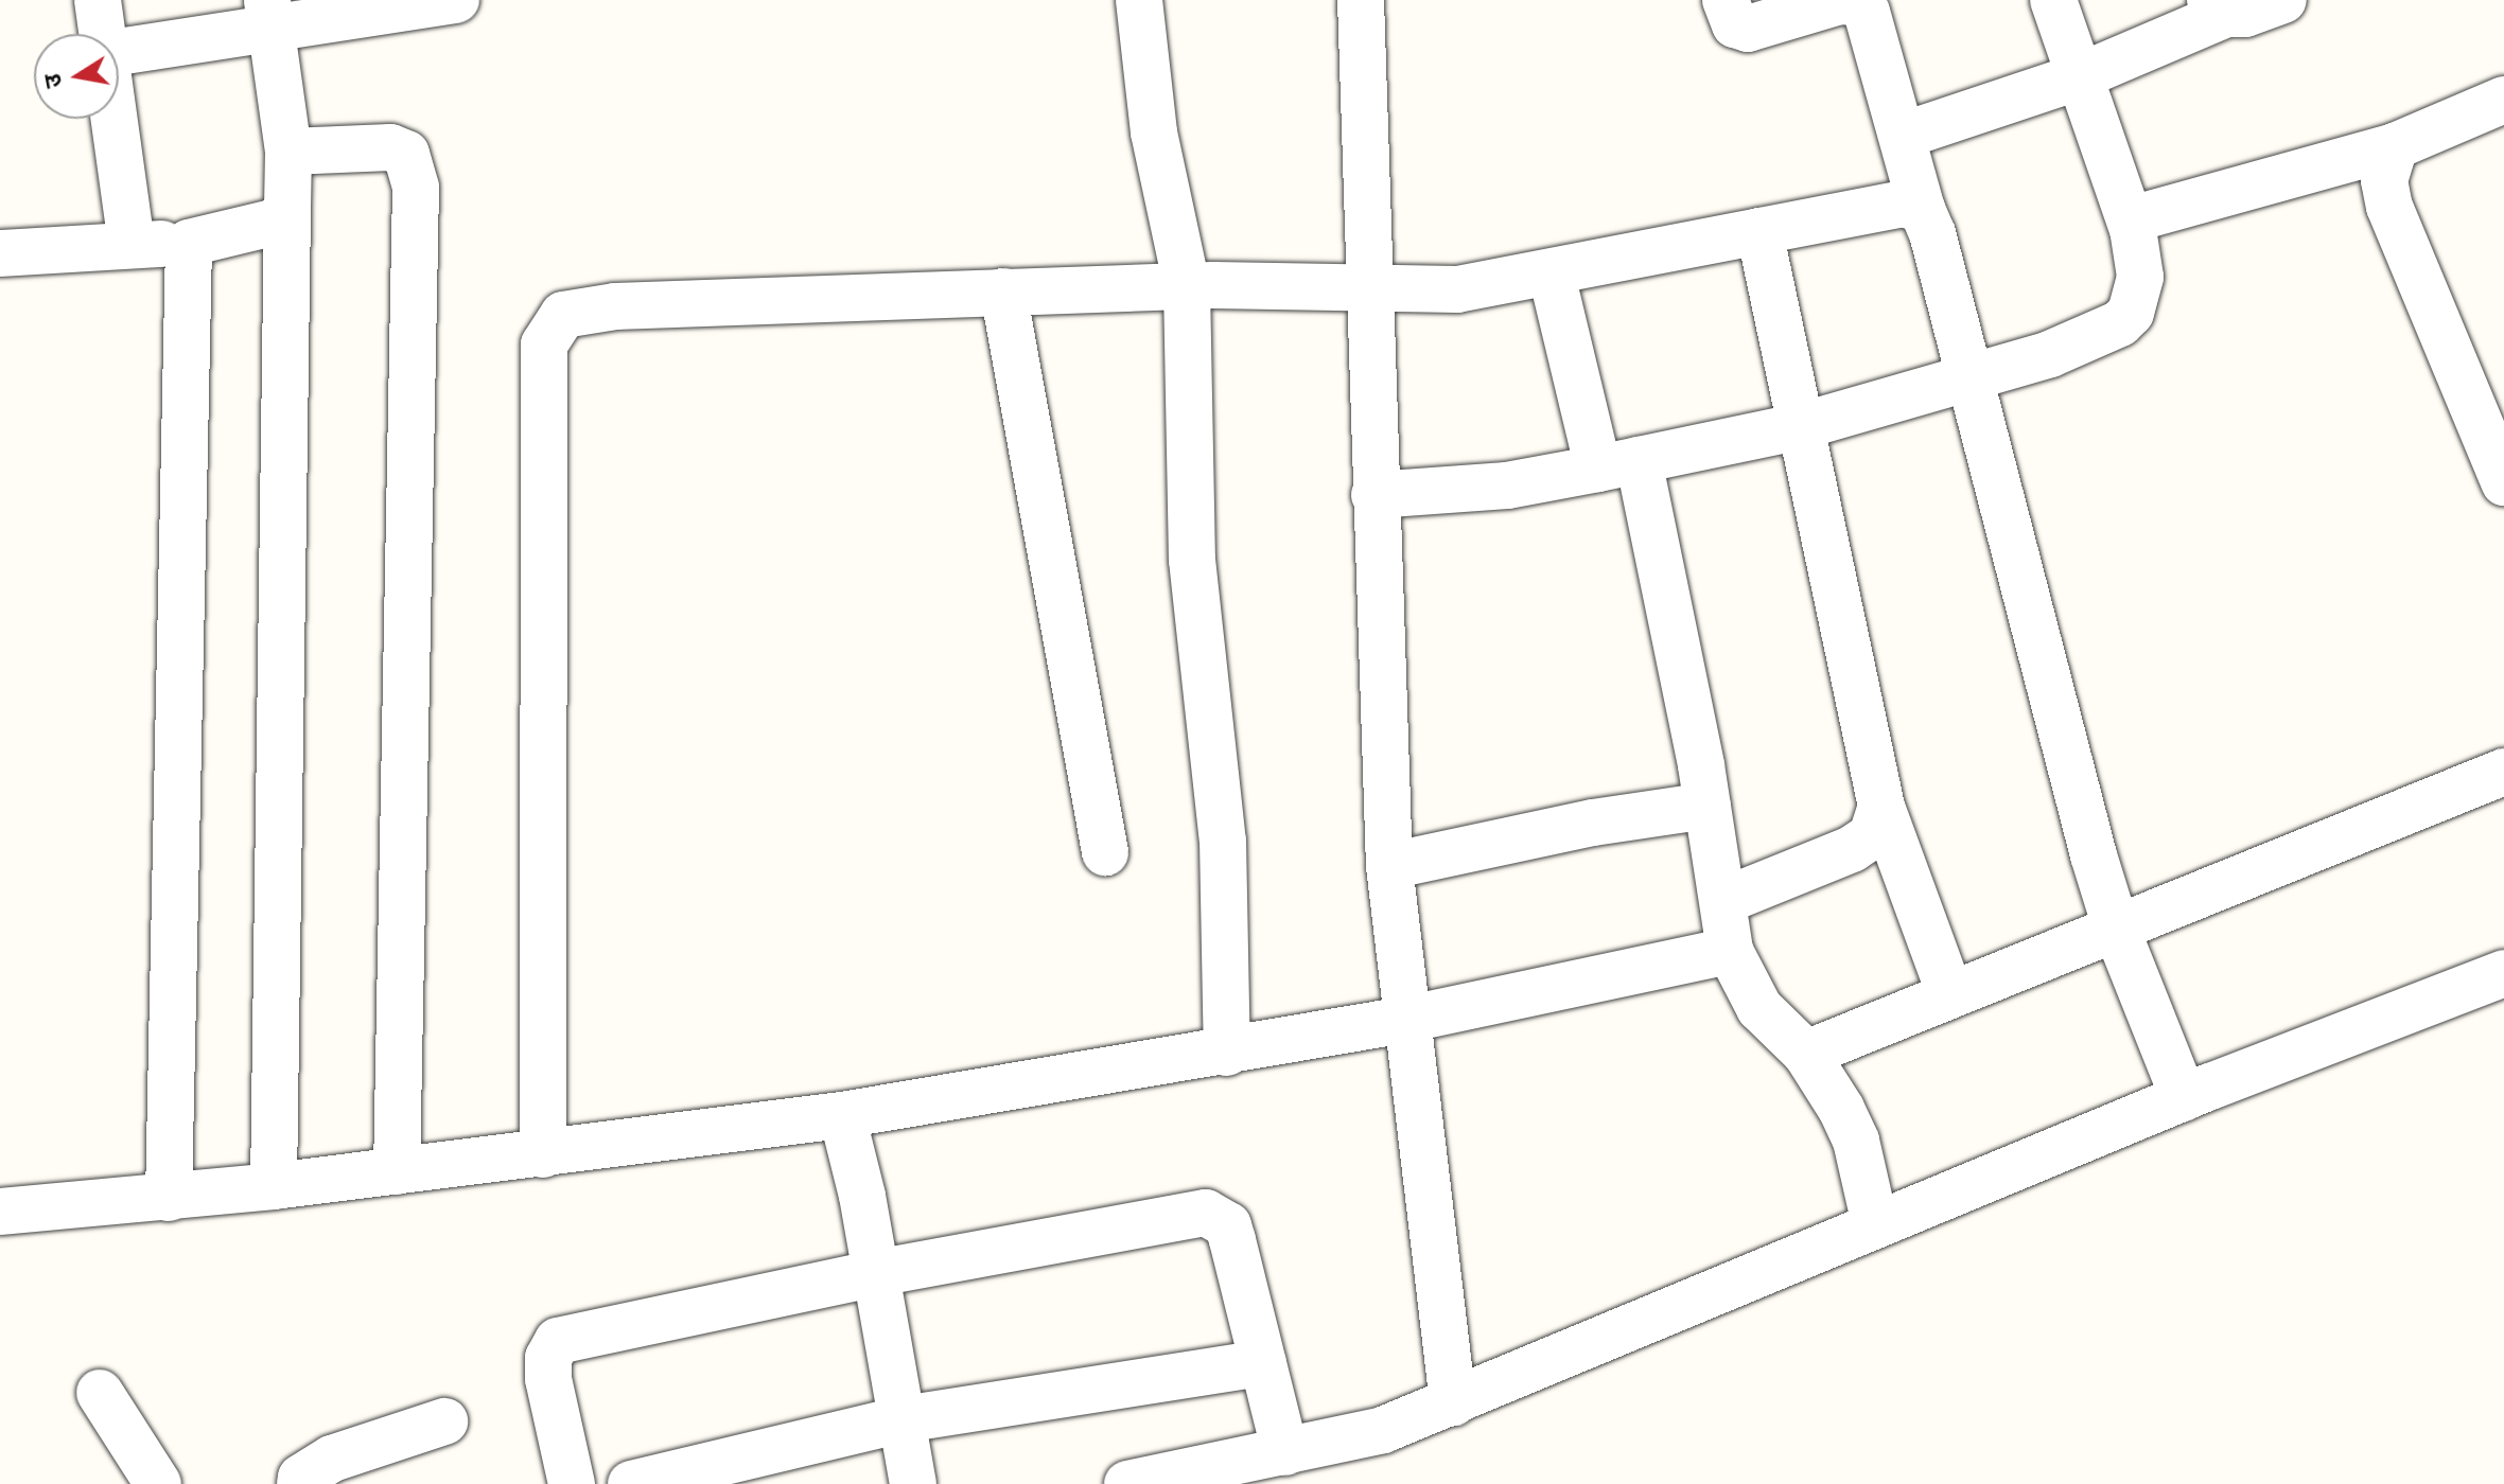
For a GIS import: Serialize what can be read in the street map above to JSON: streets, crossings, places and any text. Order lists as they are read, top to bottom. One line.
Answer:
{"north":"left"}
